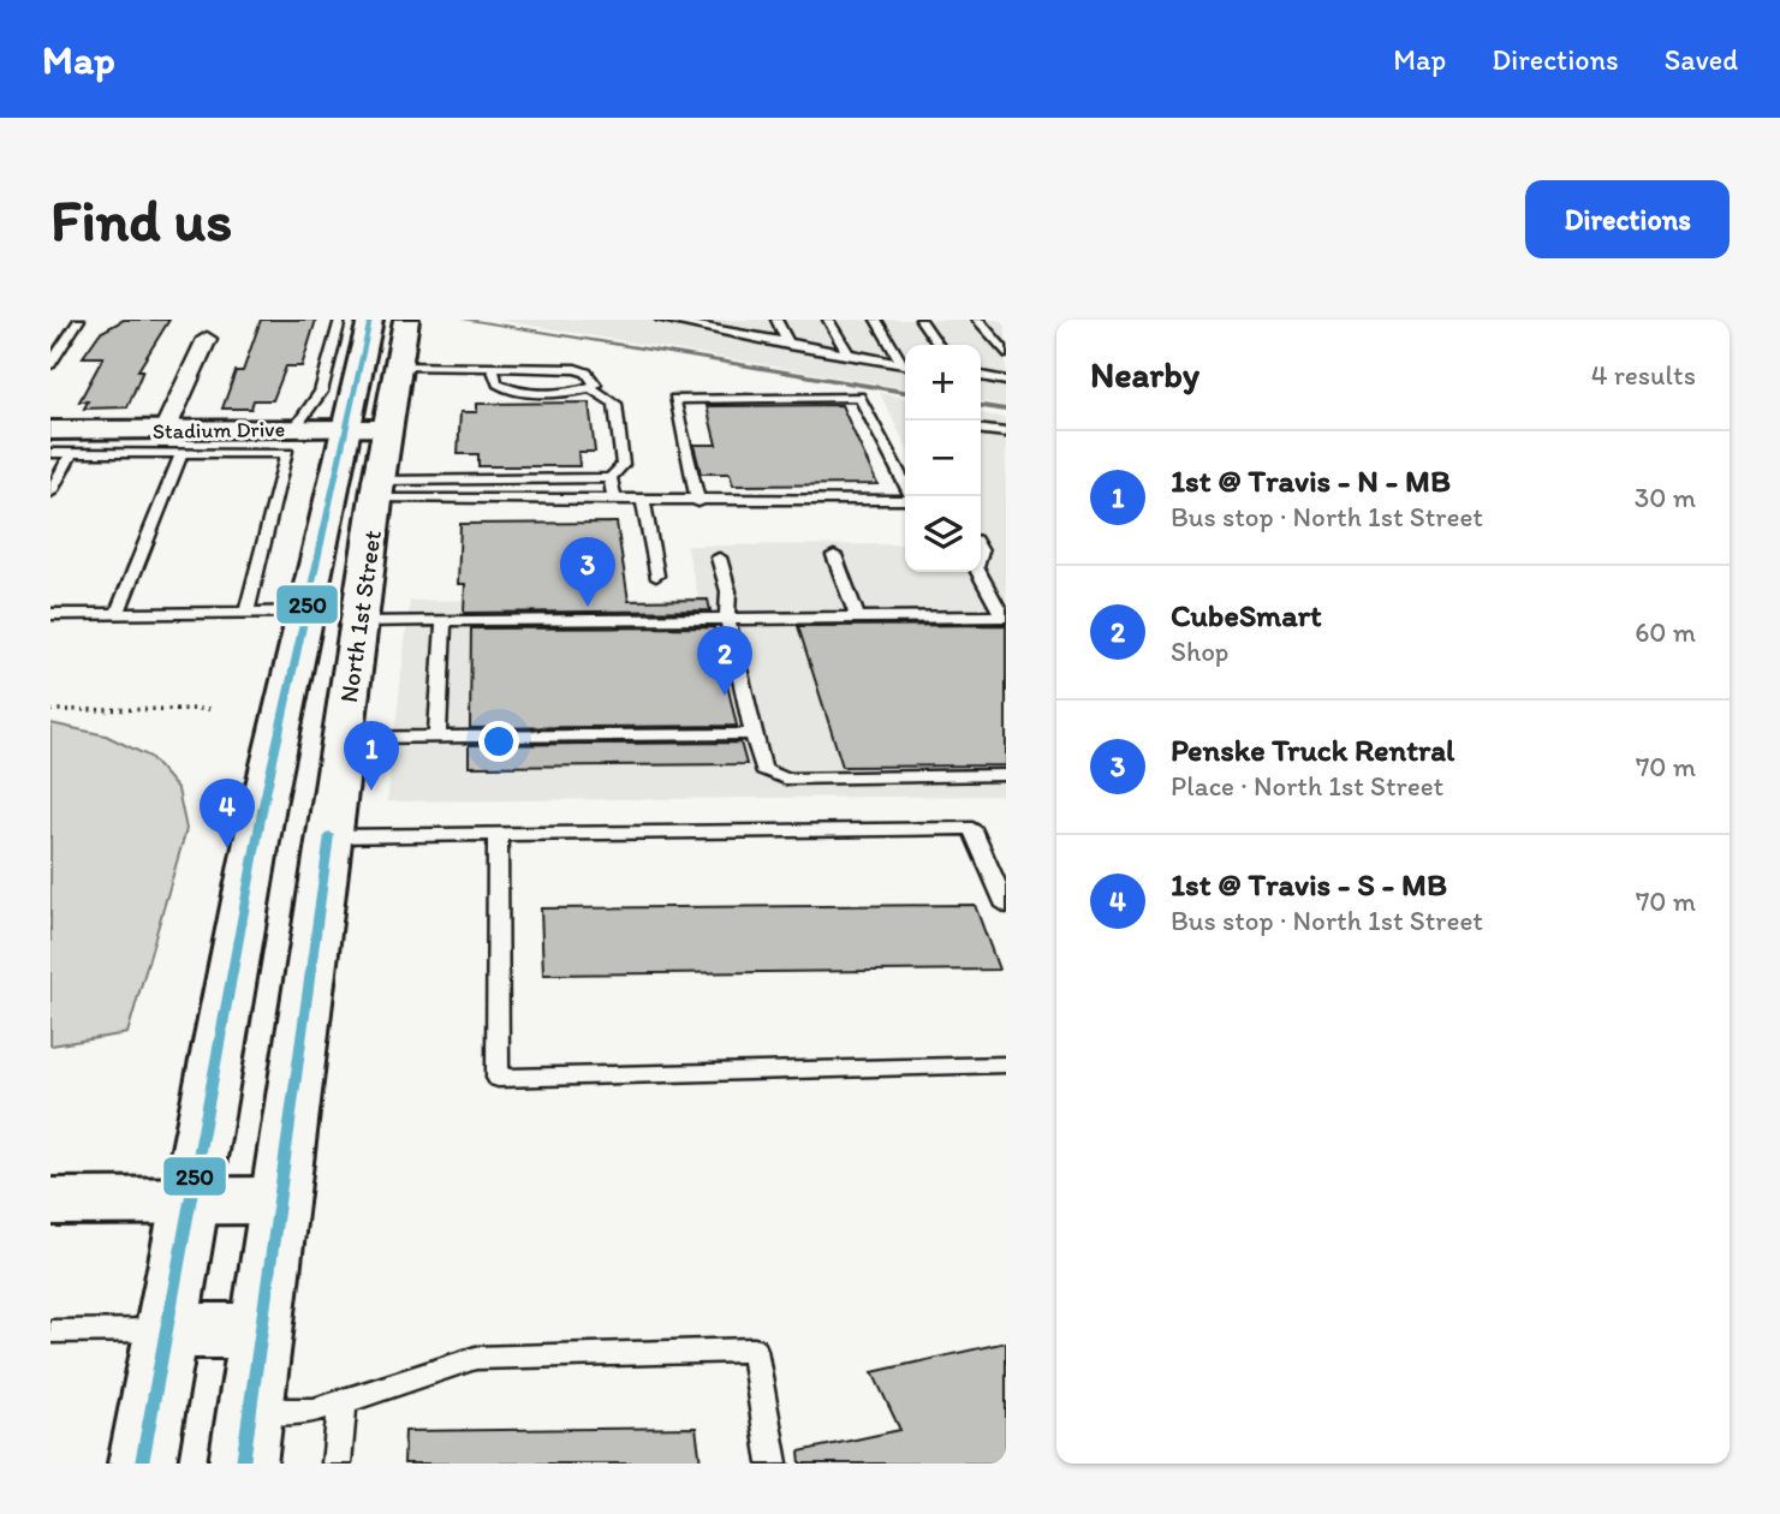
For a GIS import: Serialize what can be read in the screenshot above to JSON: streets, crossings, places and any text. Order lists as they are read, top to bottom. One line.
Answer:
{"streets":{"main road":["Stadium Drive","North 1st Street"]},"crossings":[["Stadium Drive","North 1st Street"]],"lines":["transit line 250"],"page":{"header":"Map","nav":["Map","Directions","Saved"],"buttons":"Directions","title":"Find us","heading":["Nearby","4 results"],"map_buttons":["+","−"],"list":[{"mark":"1","name":"1st @ Travis - N - MB","note":"Bus stop · North 1st Street","value":"30 m"},{"mark":"2","name":"CubeSmart","note":"Shop","value":"60 m"},{"mark":"3","name":"Penske Truck Rentral","note":"Place · North 1st Street","value":"70 m"},{"mark":"4","name":"1st @ Travis - S - MB","note":"Bus stop · North 1st Street","value":"70 m"}],"pins":["3","2","1","4"]}}
